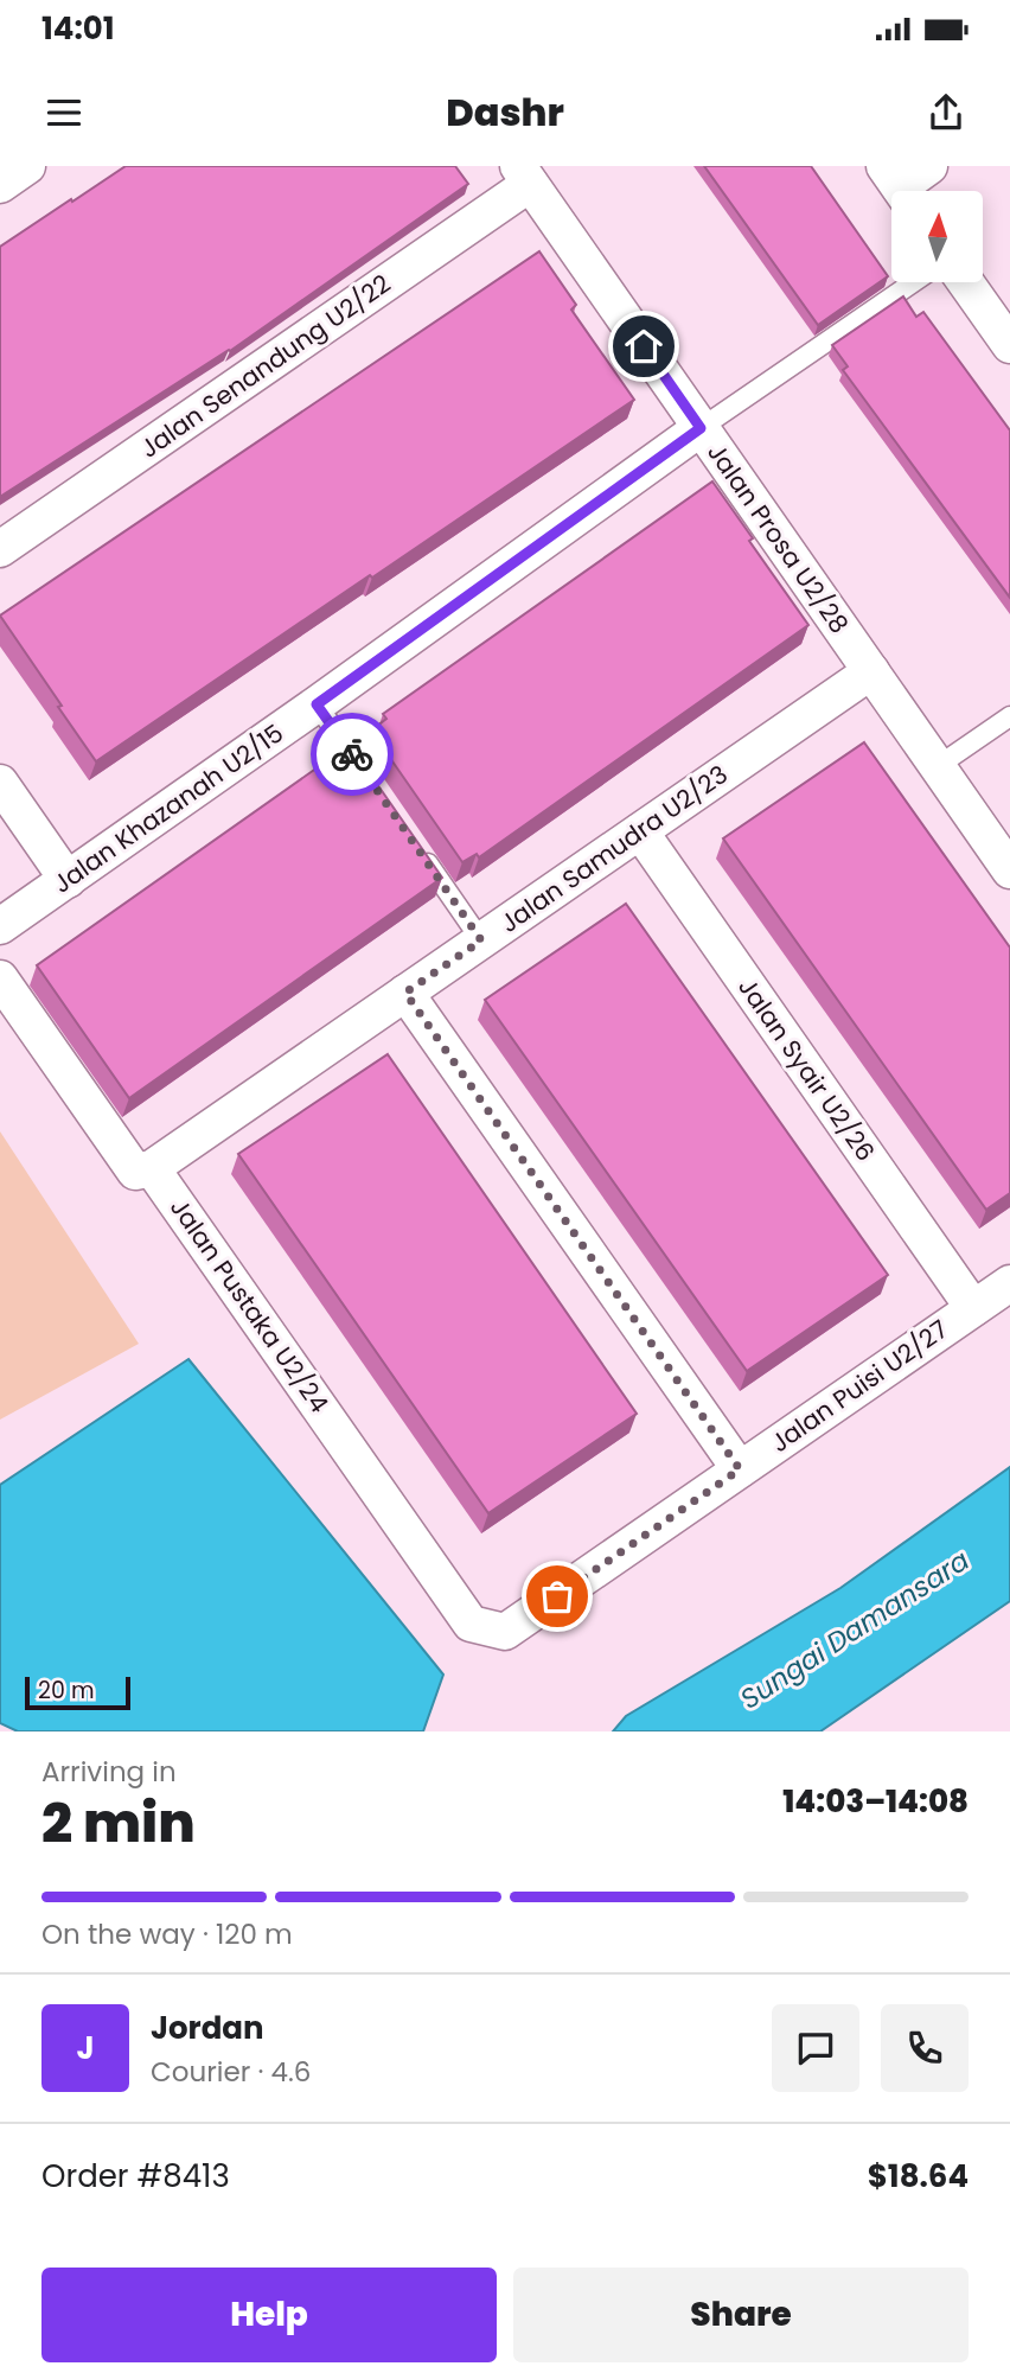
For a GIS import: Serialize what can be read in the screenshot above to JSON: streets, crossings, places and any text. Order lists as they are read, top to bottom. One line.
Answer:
{"streets":{"street":["Jalan Senandung U2/22","Jalan Prosa U2/28","Jalan Khazanah U2/15","Jalan Samudra U2/23","Jalan Syair U2/26","Jalan Pustaka U2/24","Jalan Puisi U2/27"]},"crossings":[["Jalan Senandung U2/22","Jalan Prosa U2/28"],["Jalan Prosa U2/28","Jalan Khazanah U2/15"],["Jalan Prosa U2/28","Jalan Samudra U2/23"],["Jalan Samudra U2/23","Jalan Syair U2/26"],["Jalan Samudra U2/23","Jalan Pustaka U2/24"],["Jalan Syair U2/26","Jalan Puisi U2/27"],["Jalan Pustaka U2/24","Jalan Puisi U2/27"]],"water":["Sungai Damansara"],"scale_bar":"20 m","north":"top","page":{"status":"14:01","header":"Dashr","scale":"20 m","heading":["2 min","Arriving in","14:03–14:08"],"panel":["Jordan","Courier · 4.6","Order #8413","$18.64"],"bar":"On the way · 120 m","round":"J","buttons":["Help","Share"]}}
